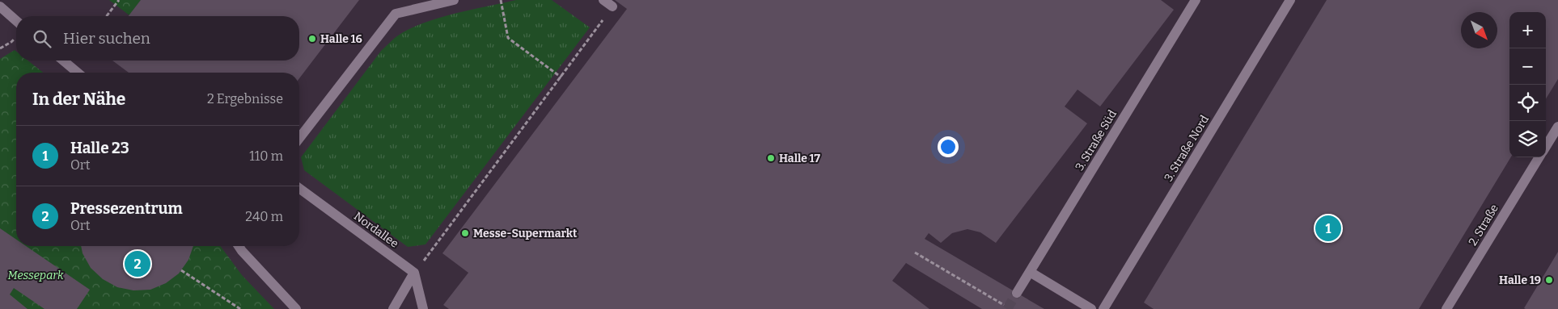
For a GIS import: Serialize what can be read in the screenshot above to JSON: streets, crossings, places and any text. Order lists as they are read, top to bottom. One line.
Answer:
{"streets":{"lane":["3. Straße Süd","3. Straße Nord","2. Straße","Nordallee"]},"parks":["Messepark"],"places":["Halle 16","Halle 17","Messe-Supermarkt","Halle 19"],"north":"bottom right","page":{"map_buttons":["+","−"],"search":"Hier suchen","heading":["In der Nähe","2 Ergebnisse"],"list":[{"mark":"1","name":"Halle 23","note":"Ort","value":"110 m"},{"mark":"2","name":"Pressezentrum","note":"Ort","value":"240 m"}],"pins":["1","2"]}}
